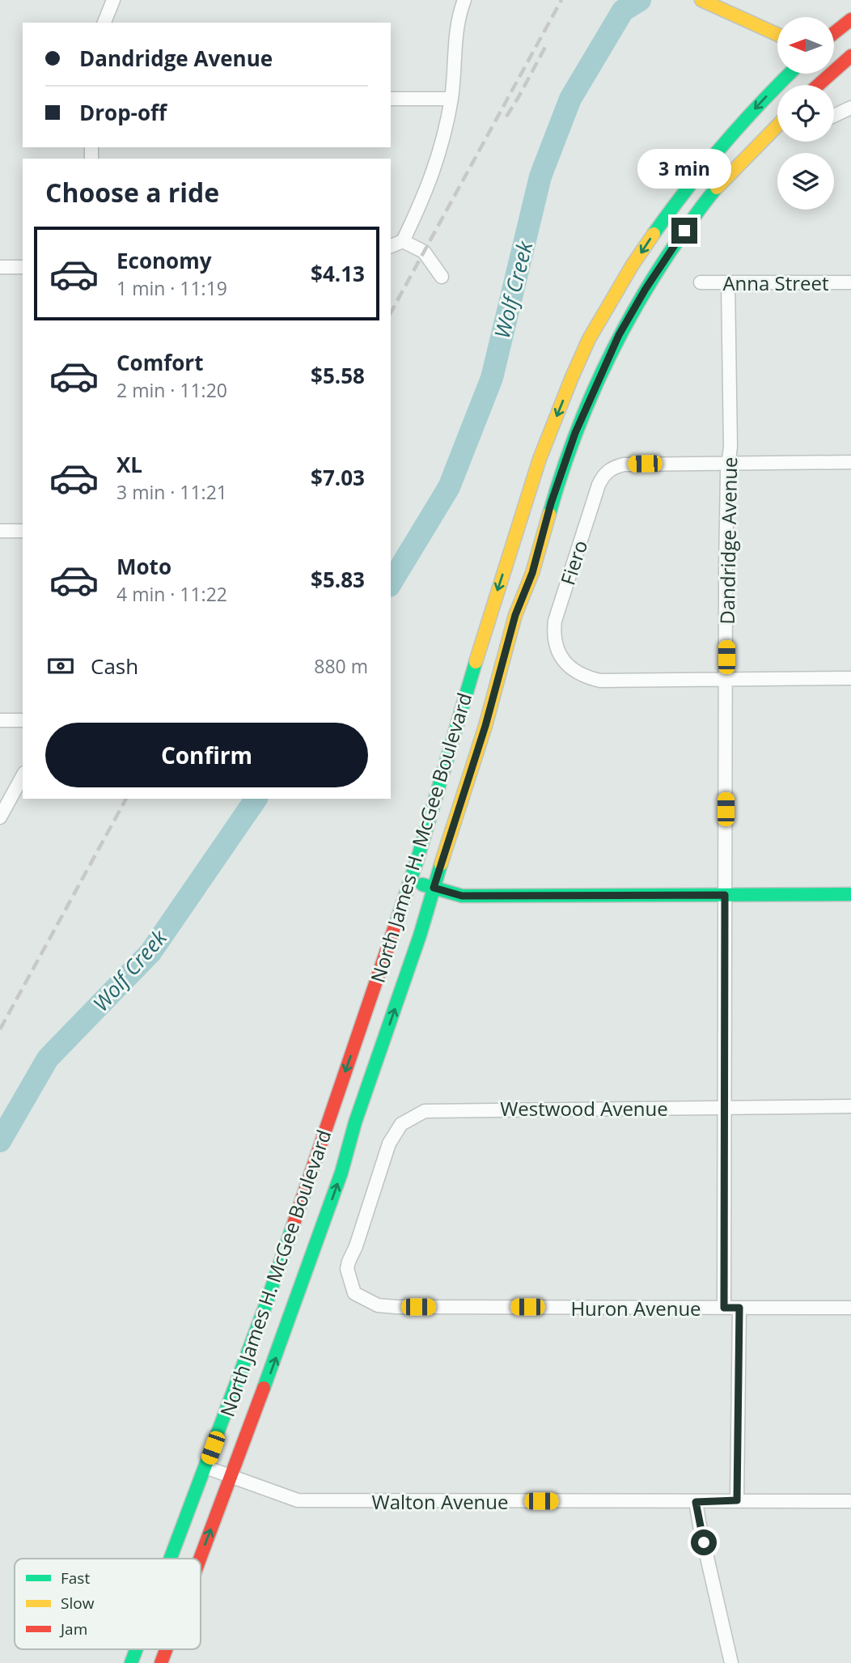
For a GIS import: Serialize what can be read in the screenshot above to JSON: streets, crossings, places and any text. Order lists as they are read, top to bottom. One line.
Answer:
{"streets":{"main road":["North James H. McGee Boulevard"],"street":["Anna Street","Dandridge Avenue","Fiero","Westwood Avenue","Huron Avenue","Walton Avenue"]},"crossings":[["Anna Street","Dandridge Avenue"],["Dandridge Avenue","Fiero"],["Dandridge Avenue","Westwood Avenue"],["Dandridge Avenue","Huron Avenue"],["North James H. McGee Boulevard","Walton Avenue"],["Westwood Avenue","Huron Avenue"]],"water":["Wolf Creek"],"legend":["Fast","Slow","Jam"],"north":"left","page":{"banner":["Dandridge Avenue","Drop-off"],"bubble":"3 min","heading":"Choose a ride","list":[{"name":"Economy","note":"1 min · 11:19","value":"$4.13"},{"name":"Comfort","note":"2 min · 11:20","value":"$5.58"},{"name":"XL","note":"3 min · 11:21","value":"$7.03"},{"name":"Moto","note":"4 min · 11:22","value":"$5.83"}],"pay":["Cash","880 m"],"buttons":"Confirm"}}
